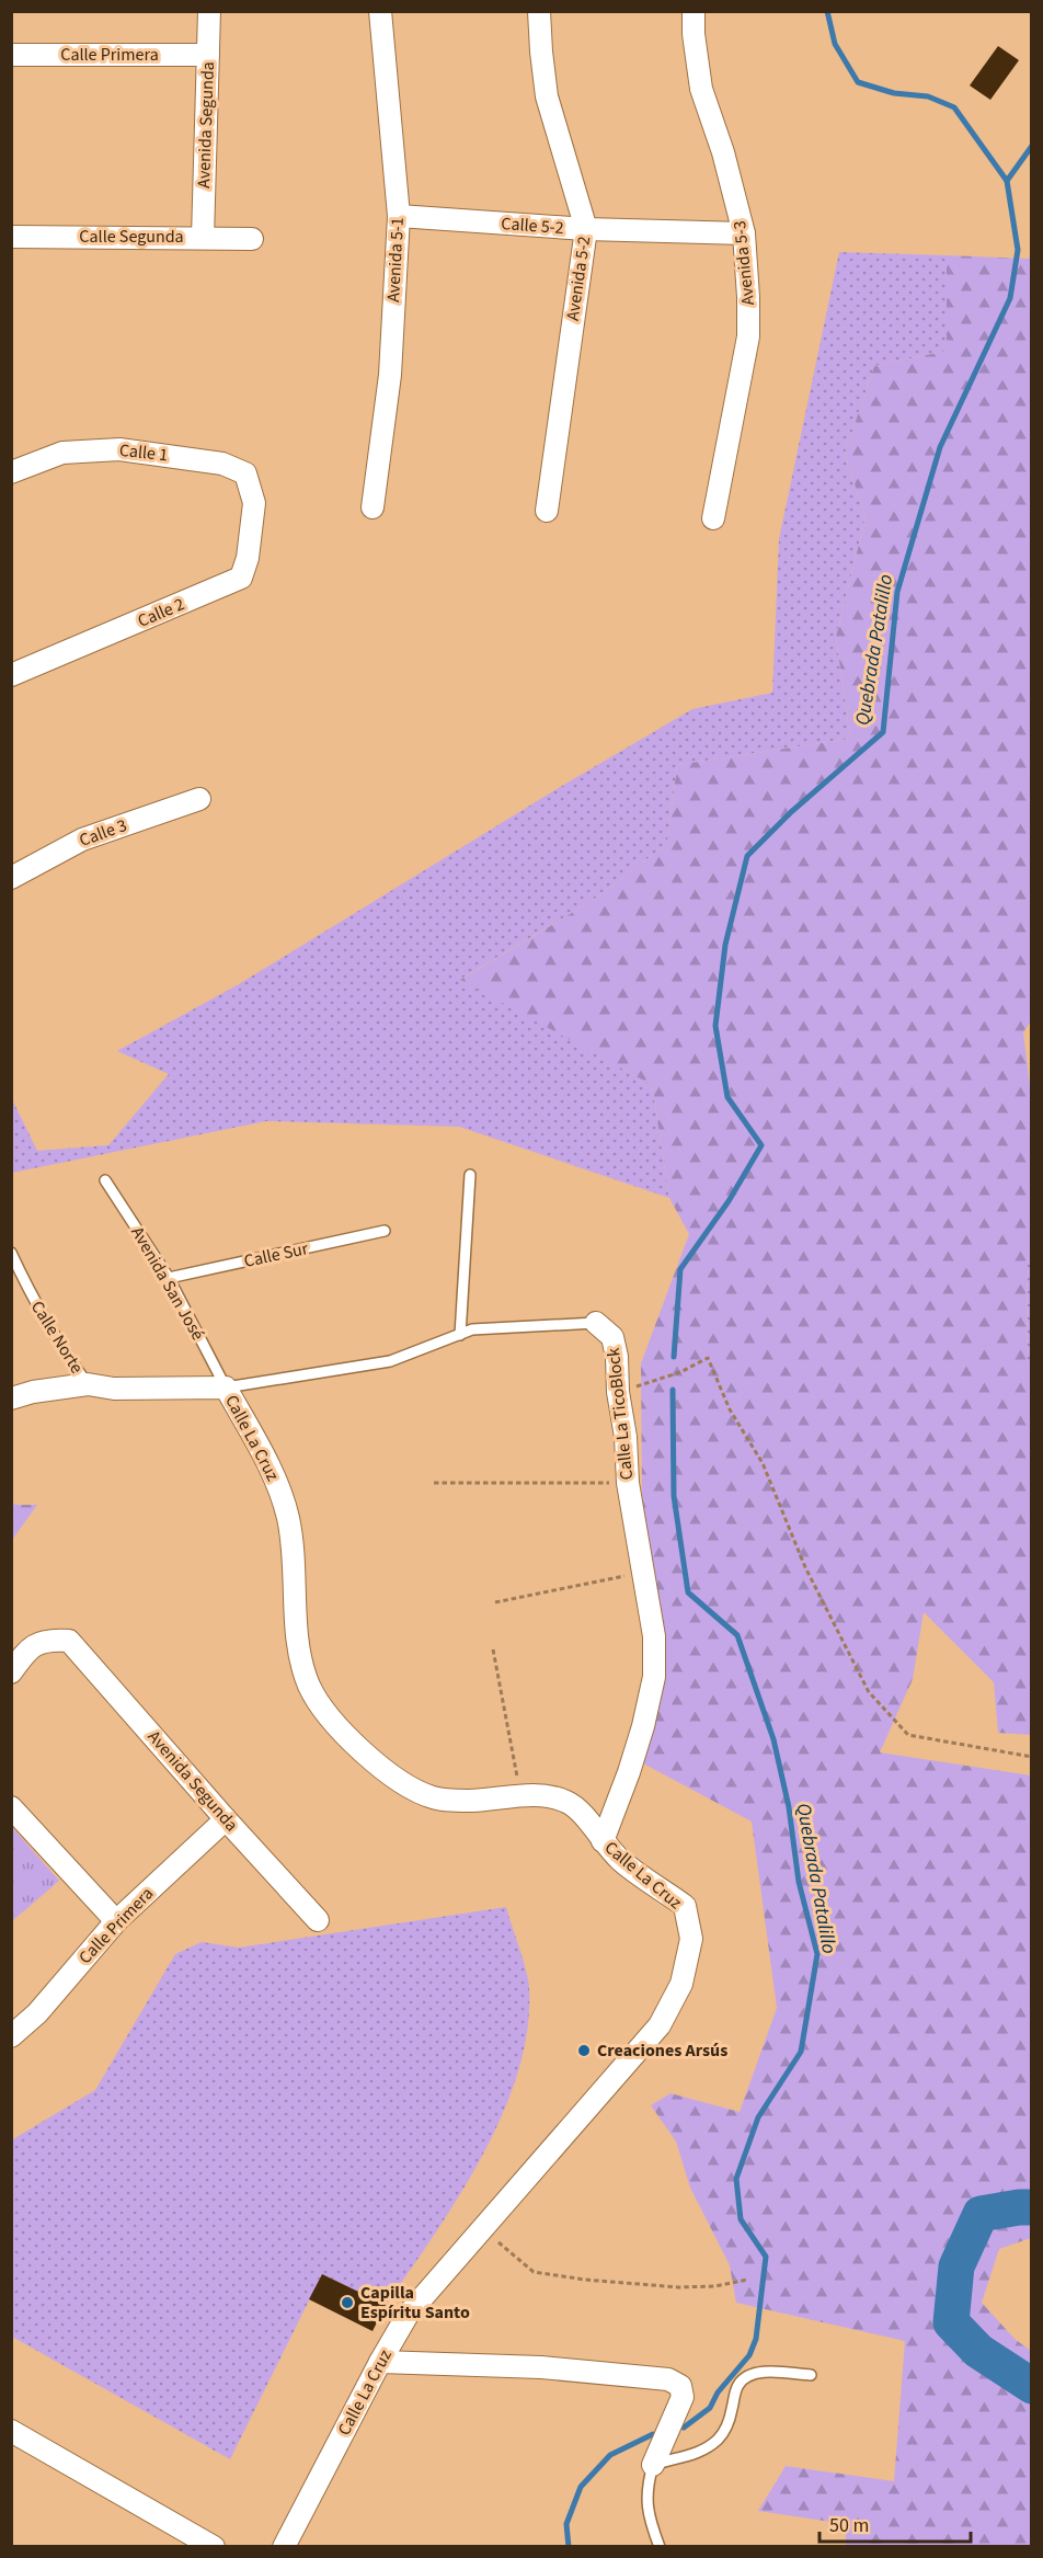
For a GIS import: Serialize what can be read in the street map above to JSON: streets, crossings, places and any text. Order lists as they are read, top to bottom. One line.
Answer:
{"streets":{"street":["Calle Primera","Avenida Segunda","Calle 5-2","Calle Segunda","Avenida 5-1","Avenida 5-3","Avenida 5-2","Calle 1","Calle 2","Calle 3","Calle La TicoBlock","Calle La Cruz"],"lane":["Calle Sur","Avenida San José","Calle Norte"]},"crossings":[["Calle Primera","Avenida Segunda"],["Avenida Segunda","Calle Segunda"],["Calle 5-2","Avenida 5-1"],["Calle 5-2","Avenida 5-3"],["Calle 5-2","Avenida 5-2"],["Calle 1","Calle 2"],["Calle Sur","Avenida San José"],["Avenida San José","Calle La TicoBlock"],["Avenida San José","Calle La Cruz"],["Calle Norte","Calle La Cruz"],["Calle La TicoBlock","Calle La Cruz"]],"water":["Quebrada Patalillo"],"places":["Creaciones Arsús","Capilla Espíritu Santo"],"scale_bar":"50 m"}
